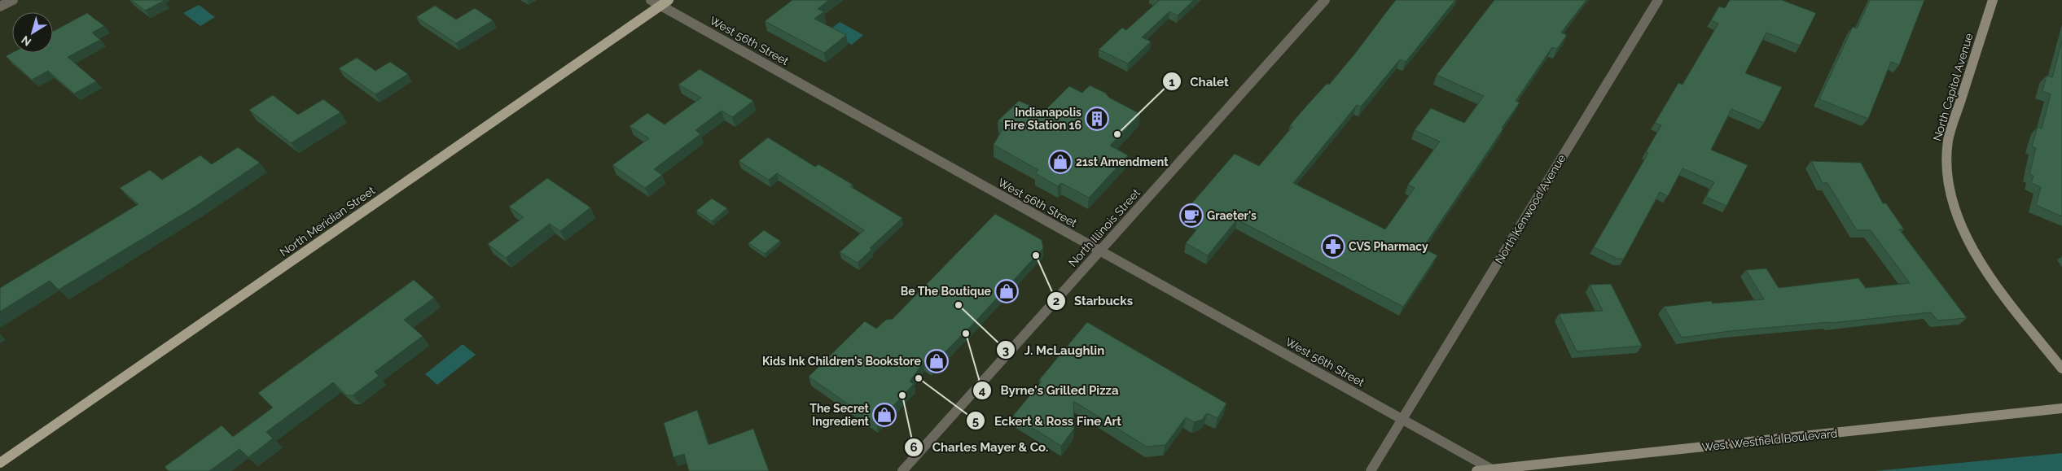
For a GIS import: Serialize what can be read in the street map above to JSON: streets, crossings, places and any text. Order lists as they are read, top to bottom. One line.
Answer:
{"streets":{"main road":["North Capitol Avenue","North Meridian Street","West Westfield Boulevard"],"street":["West 56th Street","North Kenwood Avenue","North Illinois Street"]},"crossings":[["West 56th Street","North Kenwood Avenue"],["West 56th Street","North Meridian Street"],["West 56th Street","North Illinois Street"]],"places":{"building":["Indianapolis Fire Station 16"],"other":["Chalet","Starbucks","J. McLaughlin","Byrne's Grilled Pizza","Eckert & Ross Fine Art","Charles Mayer & Co."],"shop":["21st Amendment","Be The Boutique","Kids Ink Children's Bookstore","The Secret Ingredient"],"cafe":["Graeter's"],"pharmacy":["CVS Pharmacy"]},"north":"bottom left"}
